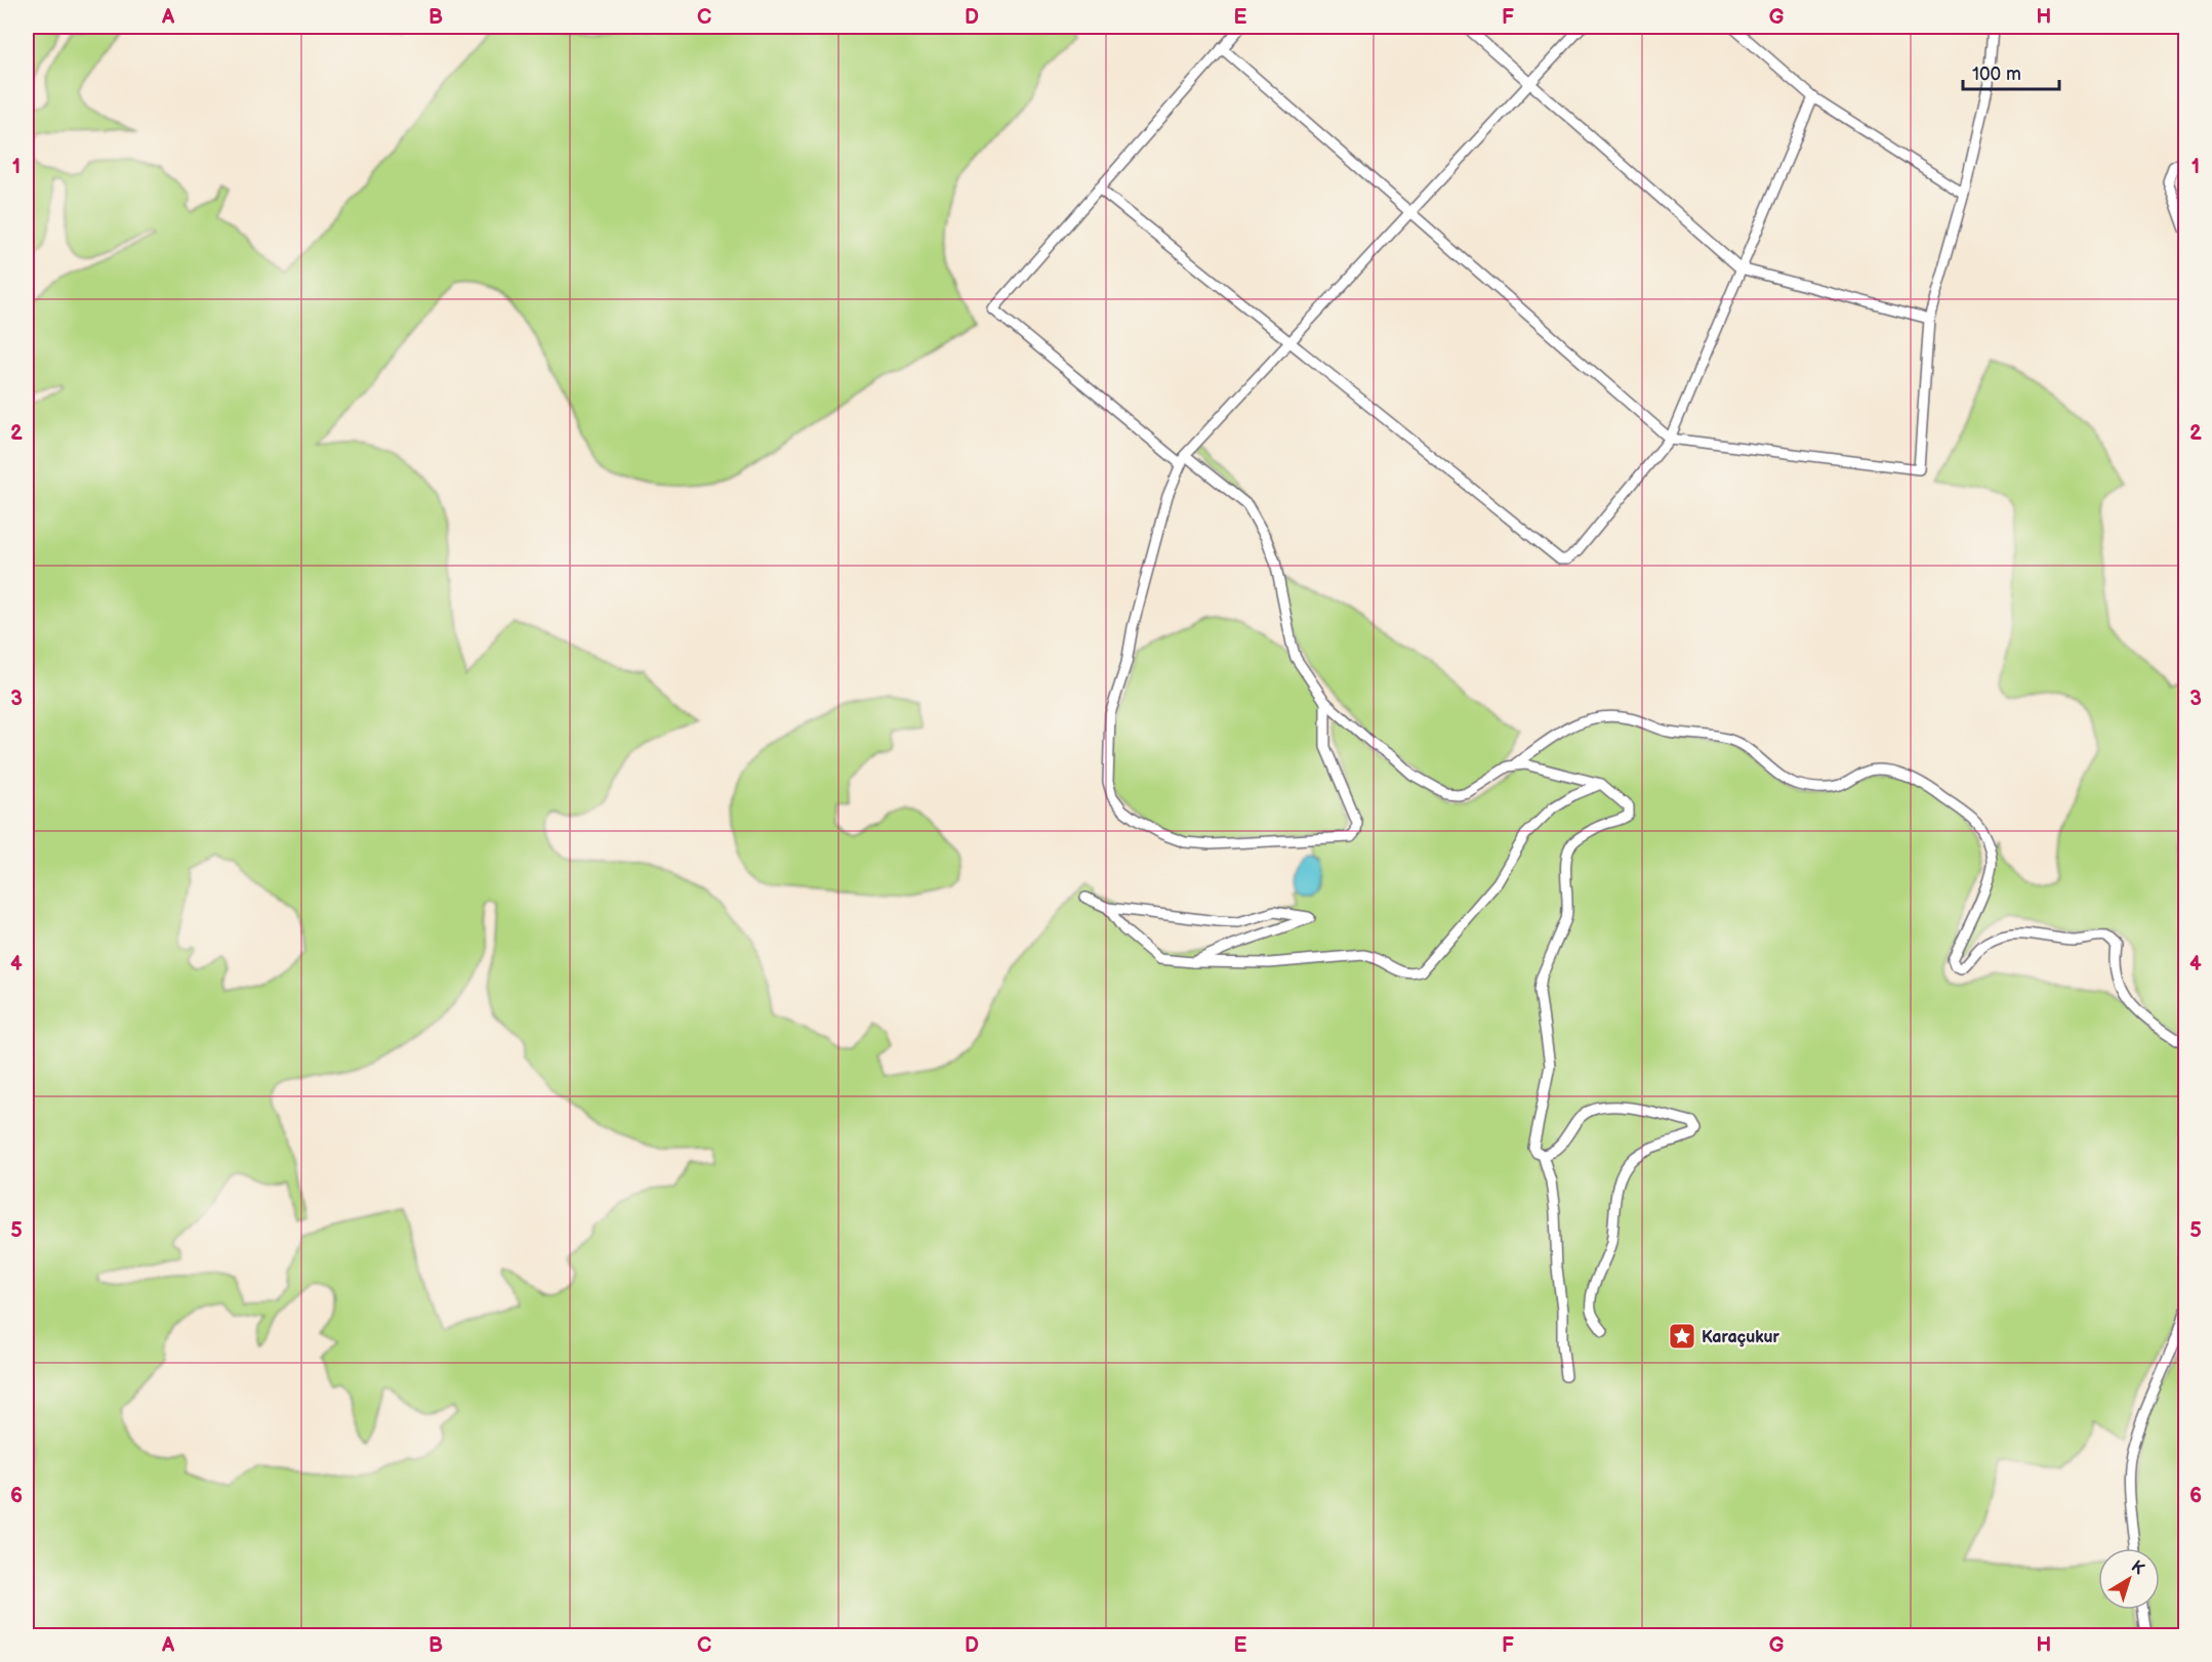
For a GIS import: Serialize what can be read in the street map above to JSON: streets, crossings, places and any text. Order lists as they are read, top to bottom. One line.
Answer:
{"places":{"place":["Karaçukur"]},"scale_bar":"100 m","north":"top right","grid":{"columns":["A","B","C","D","E","F","G","H"],"rows":["1","2","3","4","5","6"]}}
